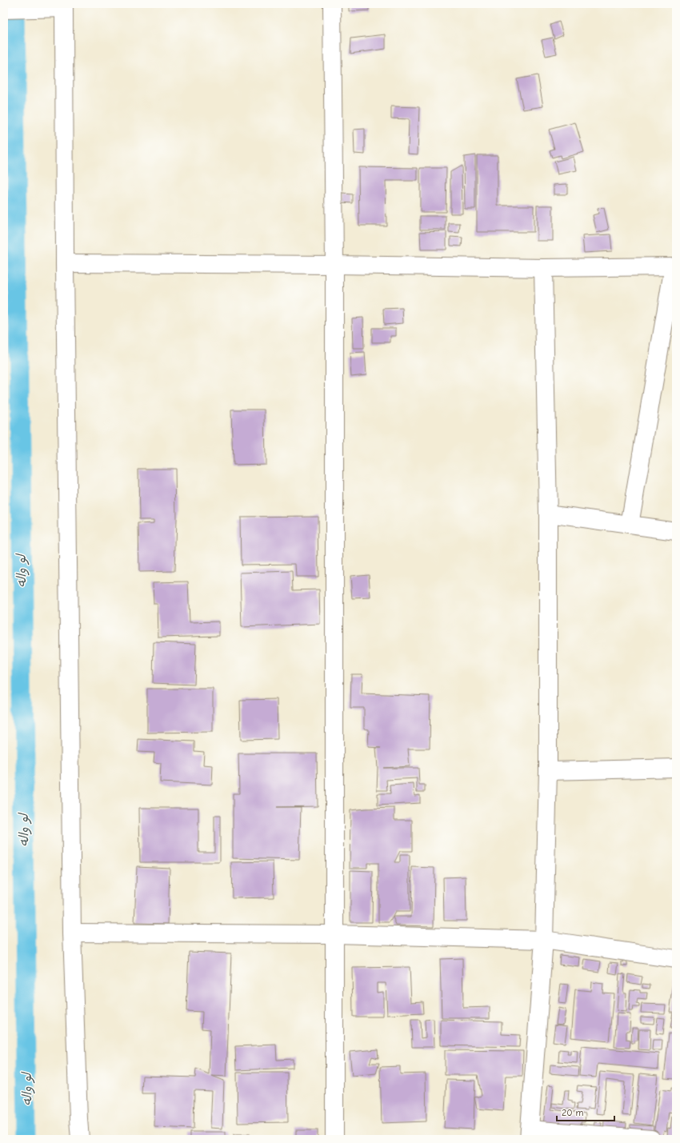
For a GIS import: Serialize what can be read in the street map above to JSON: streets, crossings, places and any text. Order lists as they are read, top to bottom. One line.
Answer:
{"water":["لو واله"],"scale_bar":"20 m"}
